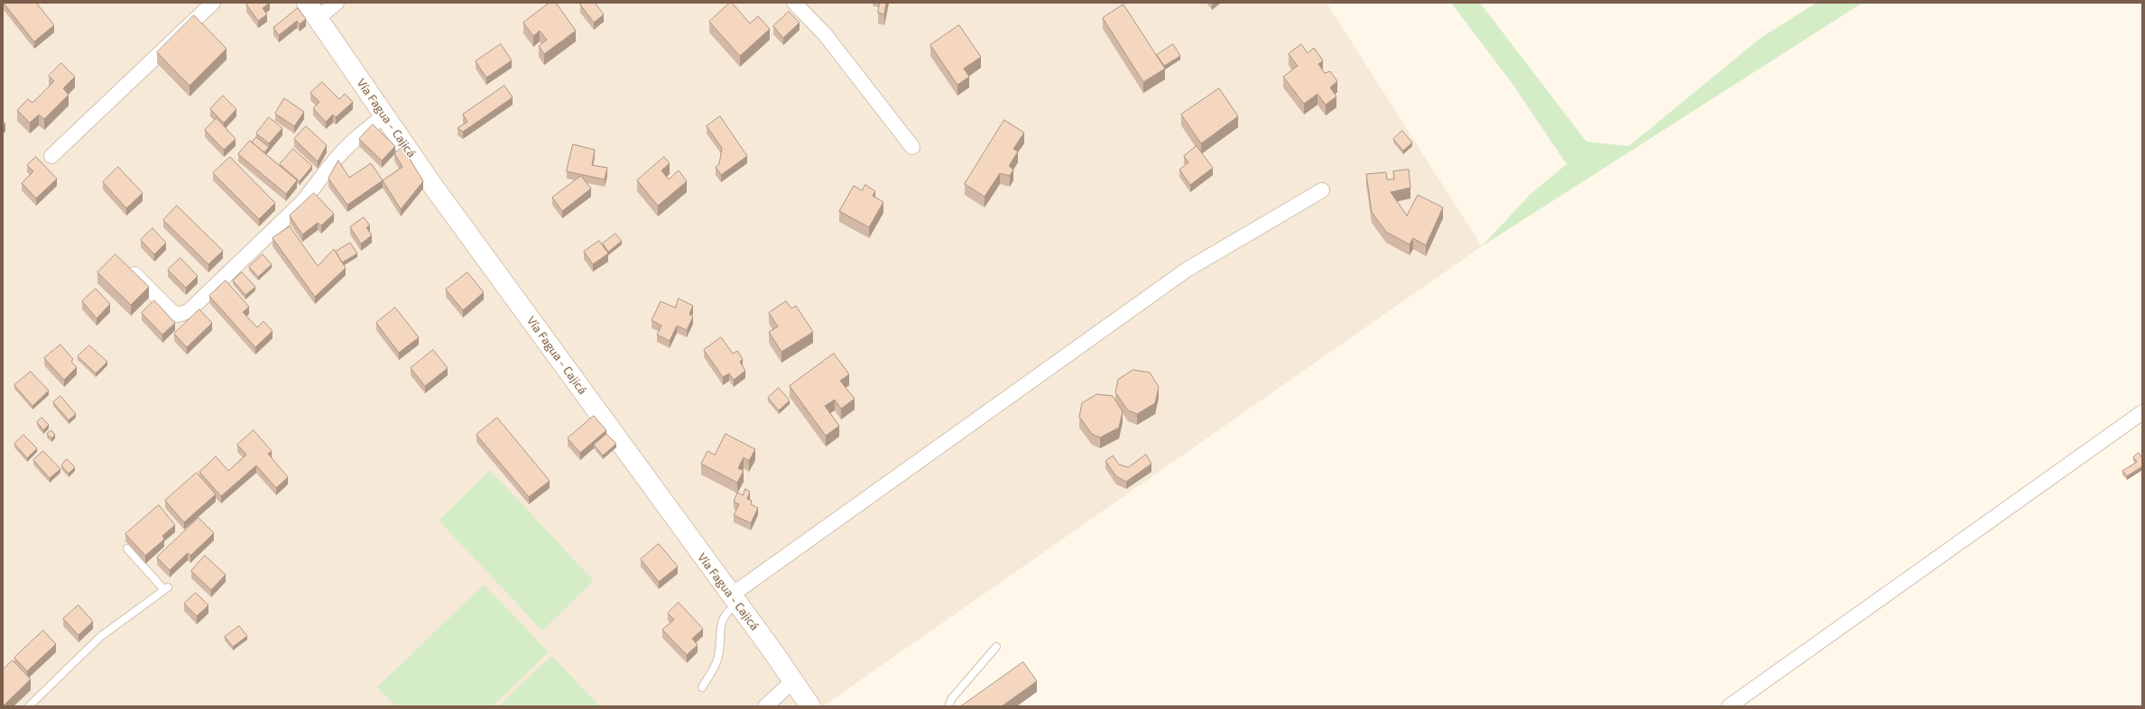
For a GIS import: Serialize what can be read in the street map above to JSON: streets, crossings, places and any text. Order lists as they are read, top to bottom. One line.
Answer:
{"streets":{"street":["Vía Fagua - Cajicá"]}}
